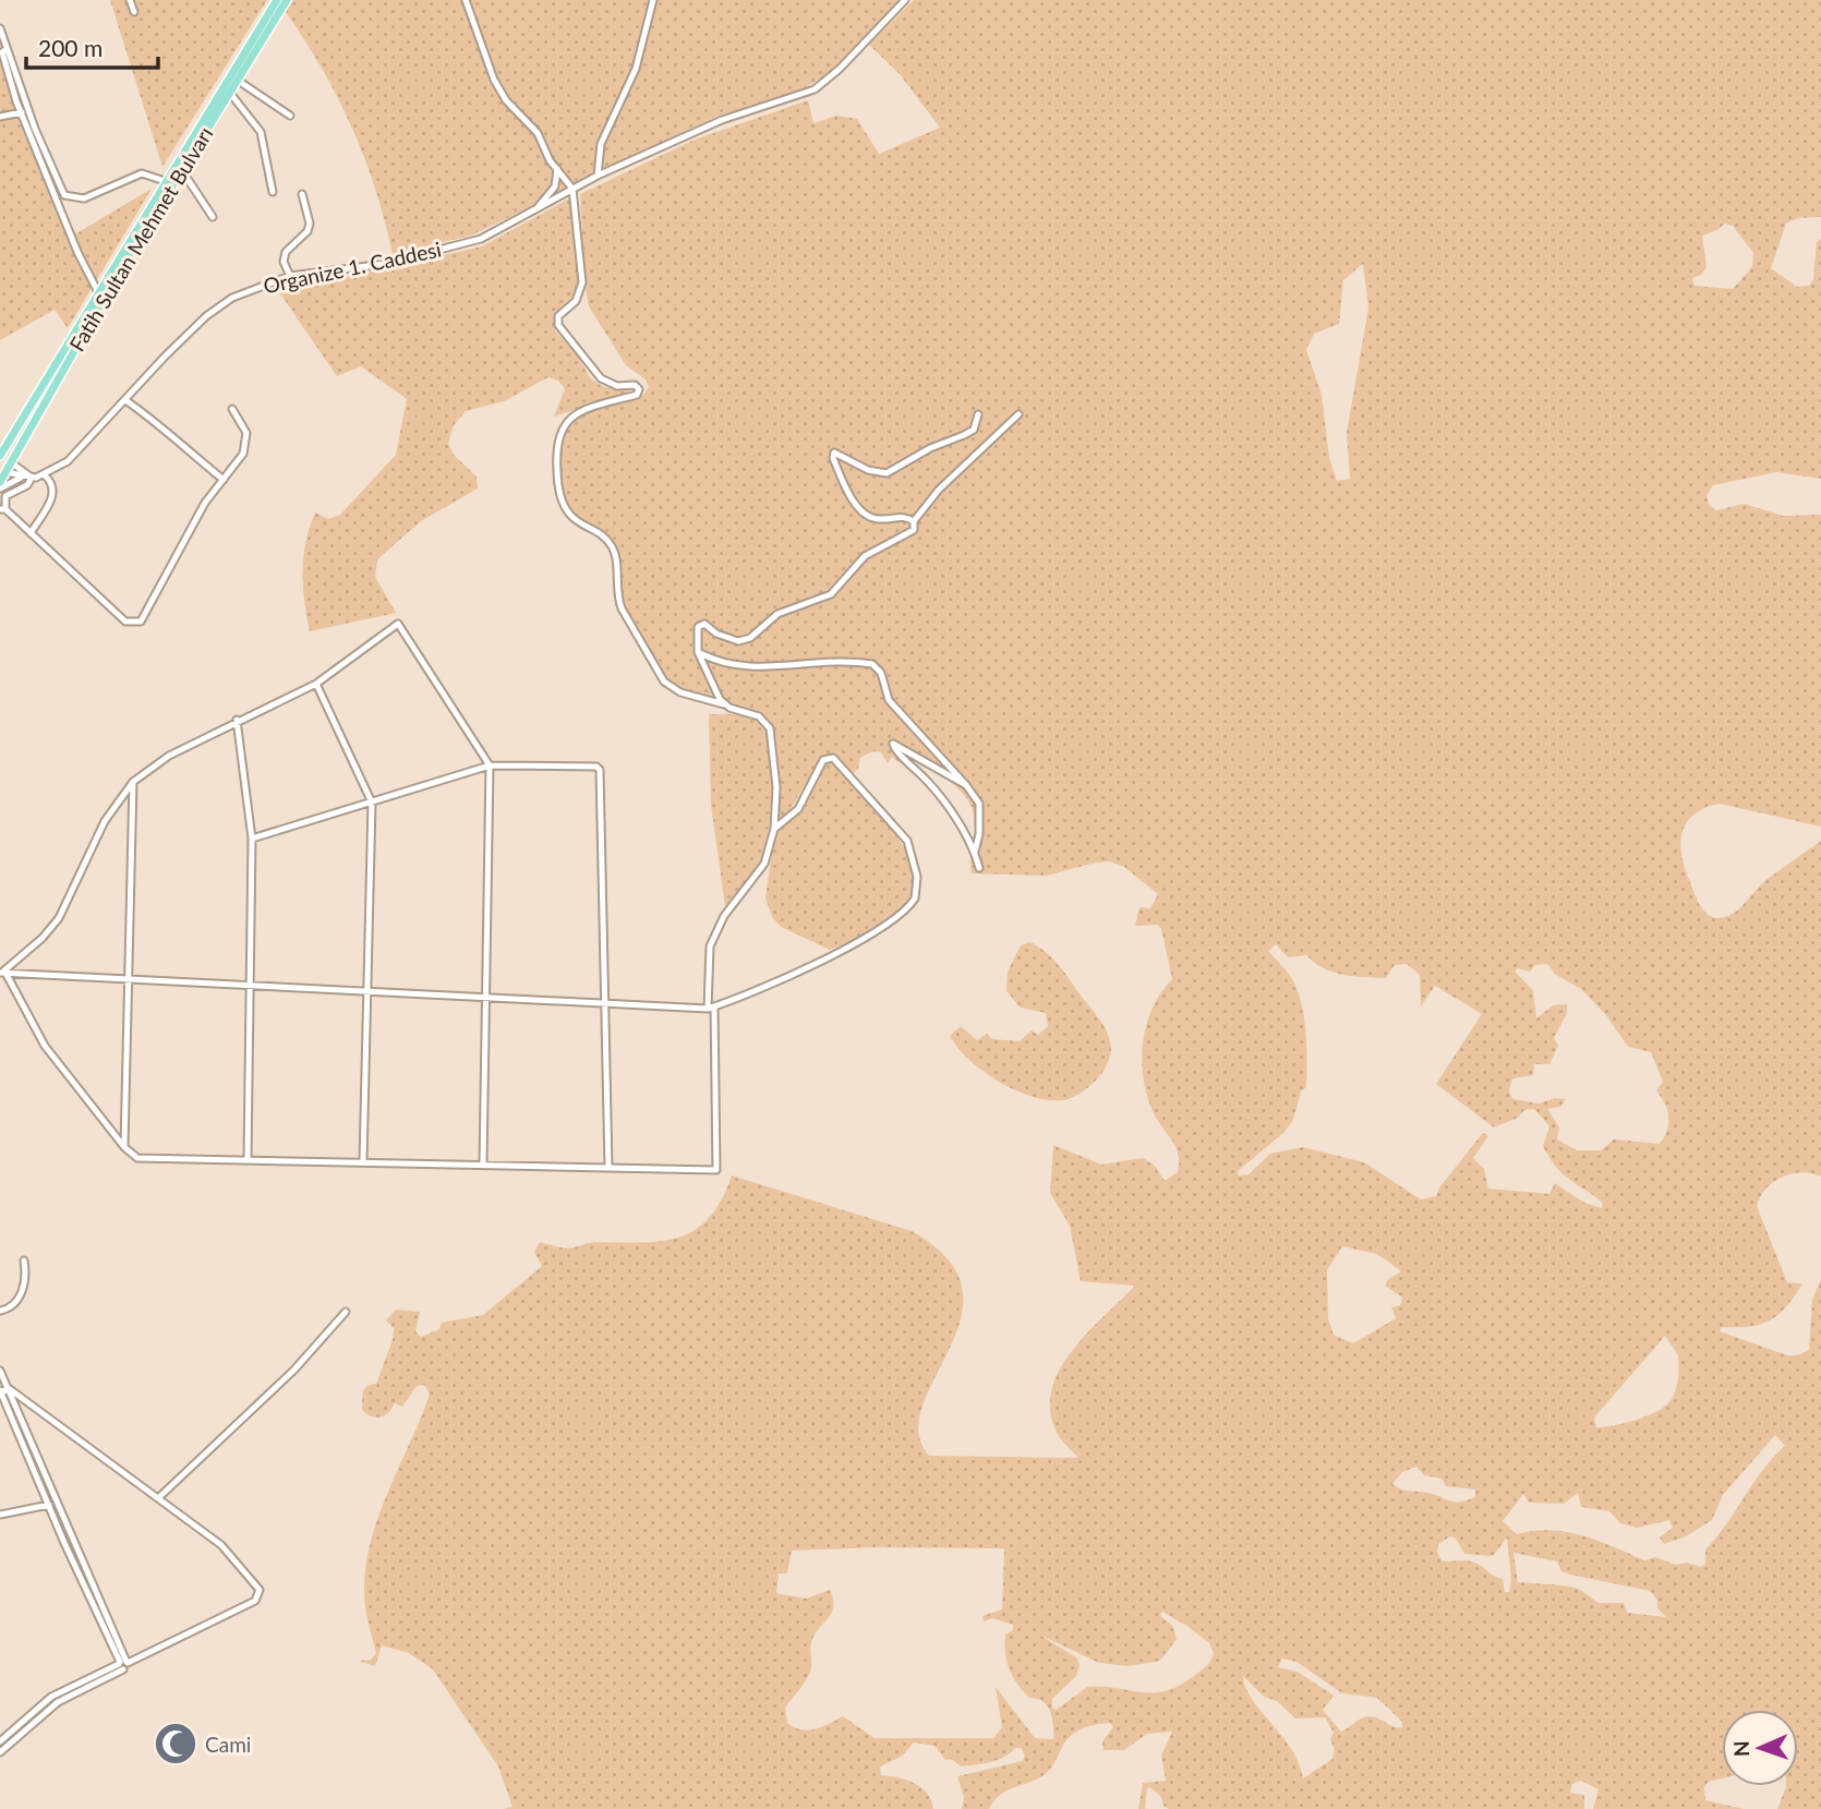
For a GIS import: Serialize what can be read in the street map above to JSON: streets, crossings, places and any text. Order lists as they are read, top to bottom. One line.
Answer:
{"streets":{"main road":["Fatih Sultan Mehmet Bulvarı"],"street":["Organize 1. Caddesi"]},"places":{"mosque":["Cami"]},"scale_bar":"200 m","north":"left"}
